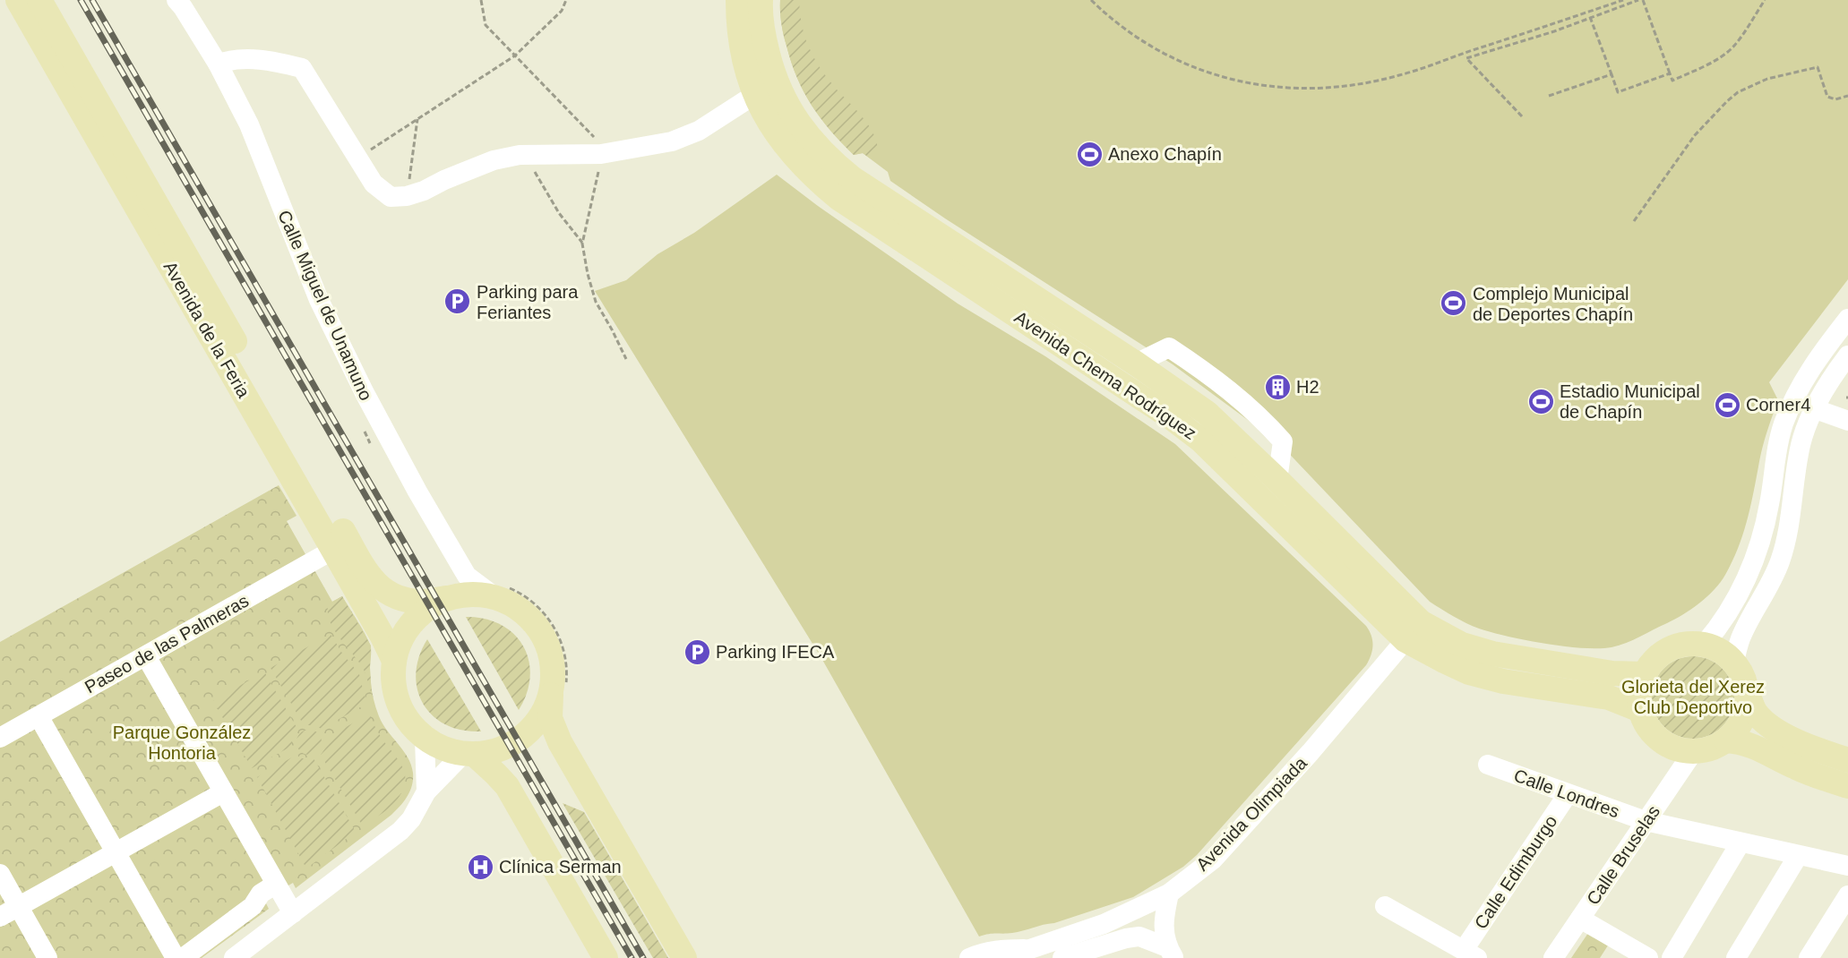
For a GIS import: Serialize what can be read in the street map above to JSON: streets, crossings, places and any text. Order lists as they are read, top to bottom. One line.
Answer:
{"streets":{"main road":["Avenida de la Feria","Avenida Chema Rodríguez"],"street":["Calle Miguel de Unamuno","Paseo de las Palmeras","Calle Londres","Avenida Olimpiada","Calle Bruselas","Calle Edimburgo"]},"crossings":[["Calle Miguel de Unamuno","Avenida de la Feria"],["Avenida de la Feria","Paseo de las Palmeras"],["Avenida Chema Rodríguez","Avenida Olimpiada"],["Avenida Chema Rodríguez","Calle Bruselas"],["Calle Londres","Calle Bruselas"],["Calle Londres","Calle Edimburgo"]],"parks":["Glorieta del Xerez Club Deportivo","Parque González Hontoria"],"places":{"sports":["Anexo Chapín","Complejo Municipal de Deportes Chapín","Estadio Municipal de Chapín","Corner4"],"parking":["Parking para Feriantes","Parking IFECA"],"building":["H2"],"hospital":["Clínica Serman"]}}
